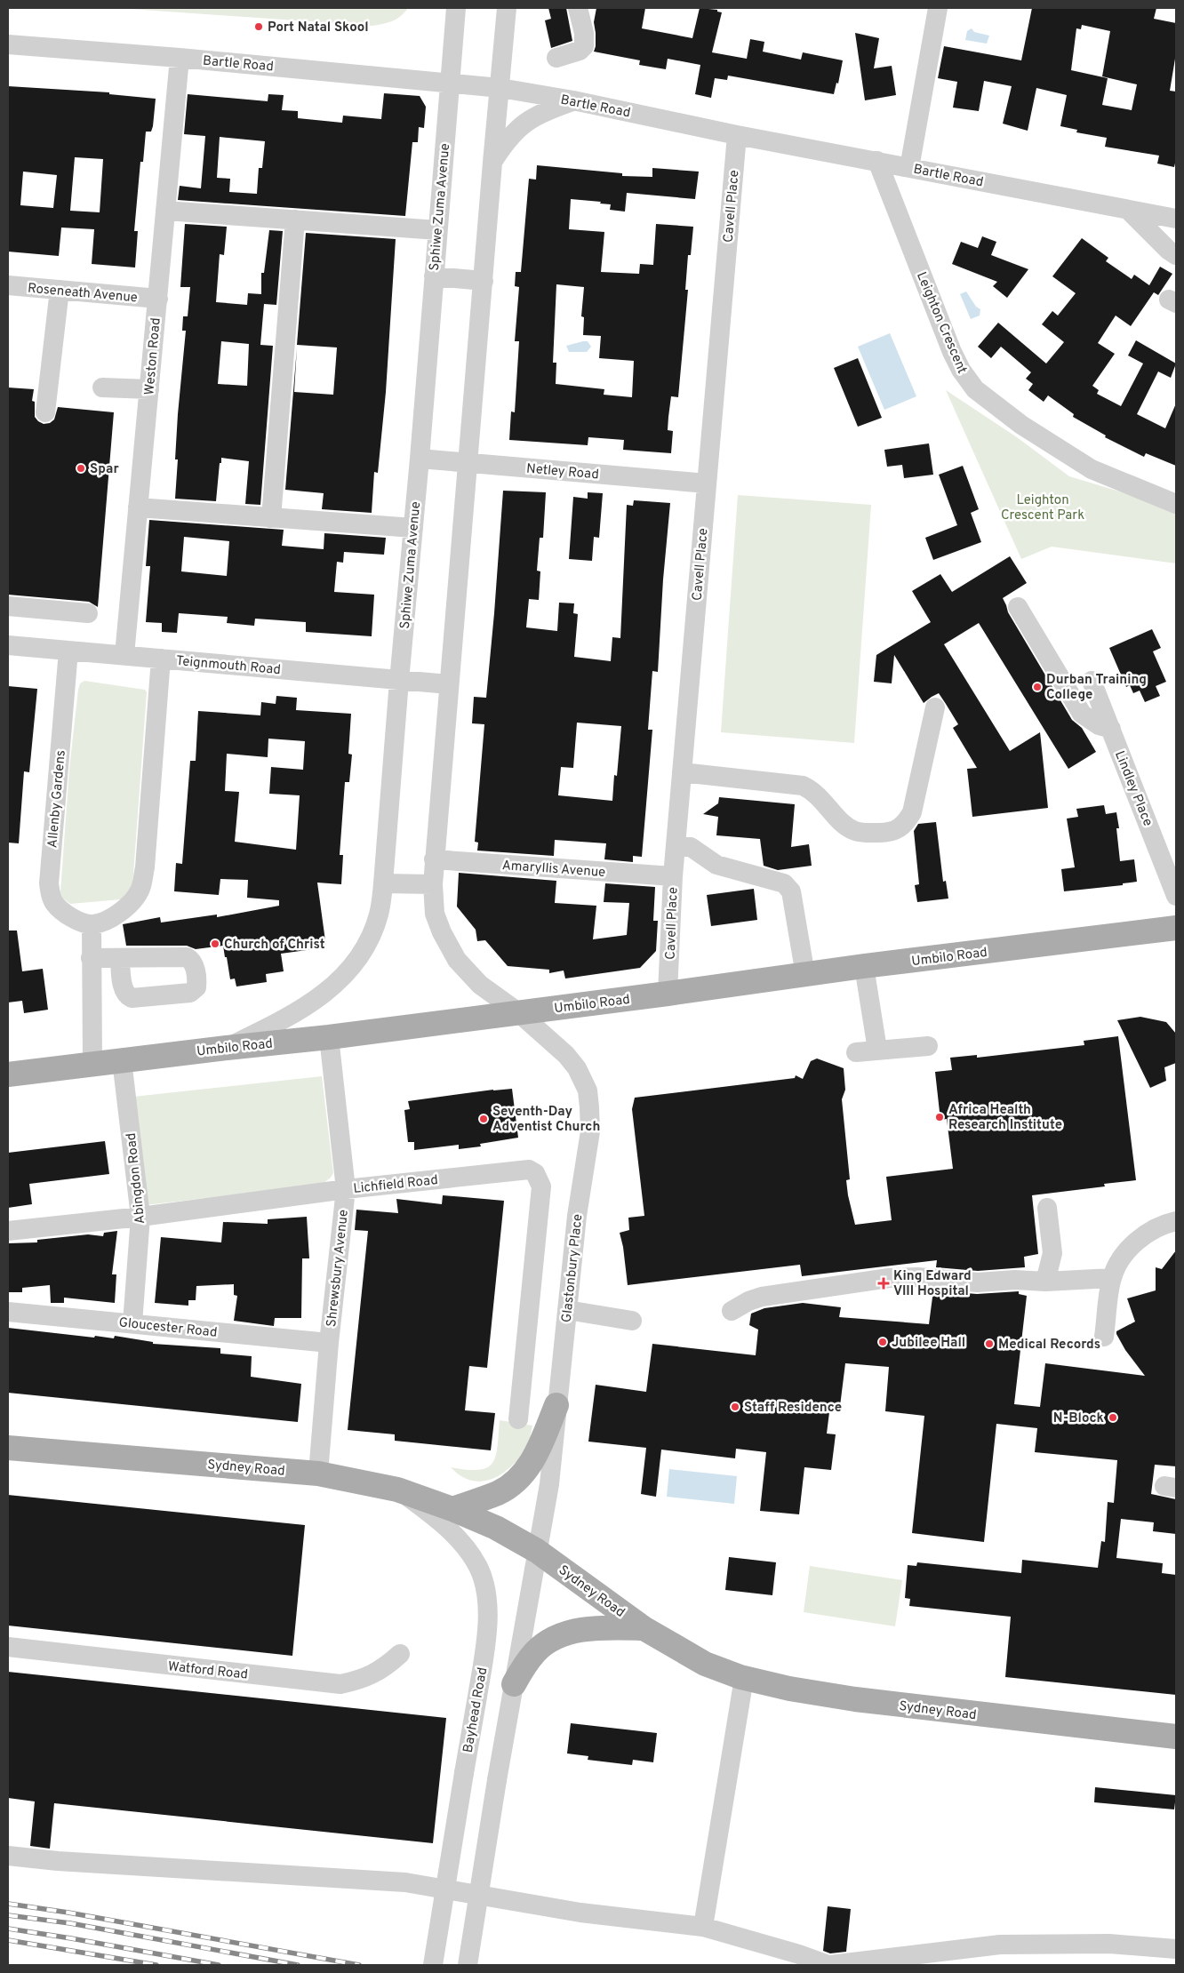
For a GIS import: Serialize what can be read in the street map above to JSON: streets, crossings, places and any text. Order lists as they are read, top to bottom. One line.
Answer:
{"streets":{"main road":["Umbilo Road","Sydney Road"],"street":["Bartle Road","Cavell Place","Sphiwe Zuma Avenue","Roseneath Avenue","Leighton Crescent","Weston Road","Netley Road","Teignmouth Road","Lindley Place","Allenby Gardens","Amaryllis Avenue","Abingdon Road","Lichfield Road","Shrewsbury Avenue","Glastonbury Place","Gloucester Road","Watford Road","Bayhead Road"]},"crossings":[["Bartle Road","Cavell Place"],["Bartle Road","Sphiwe Zuma Avenue"],["Bartle Road","Leighton Crescent"],["Bartle Road","Weston Road"],["Cavell Place","Netley Road"],["Cavell Place","Amaryllis Avenue"],["Cavell Place","Umbilo Road"],["Sphiwe Zuma Avenue","Netley Road"],["Sphiwe Zuma Avenue","Teignmouth Road"],["Sphiwe Zuma Avenue","Umbilo Road"],["Roseneath Avenue","Weston Road"],["Weston Road","Teignmouth Road"],["Teignmouth Road","Allenby Gardens"],["Umbilo Road","Abingdon Road"],["Umbilo Road","Shrewsbury Avenue"],["Umbilo Road","Glastonbury Place"],["Abingdon Road","Lichfield Road"],["Abingdon Road","Gloucester Road"],["Lichfield Road","Shrewsbury Avenue"],["Shrewsbury Avenue","Gloucester Road"],["Shrewsbury Avenue","Sydney Road"],["Glastonbury Place","Sydney Road"],["Sydney Road","Bayhead Road"]],"parks":["Leighton Crescent Park"],"places":{"other":["Port Natal Skool","Spar","Durban Training College","Church of Christ","Africa Health Research Institute","Seventh-Day Adventist Church","Jubilee Hall","Medical Records","Staff Residence","N-Block"],"health":["King Edward VIII Hospital"]}}
